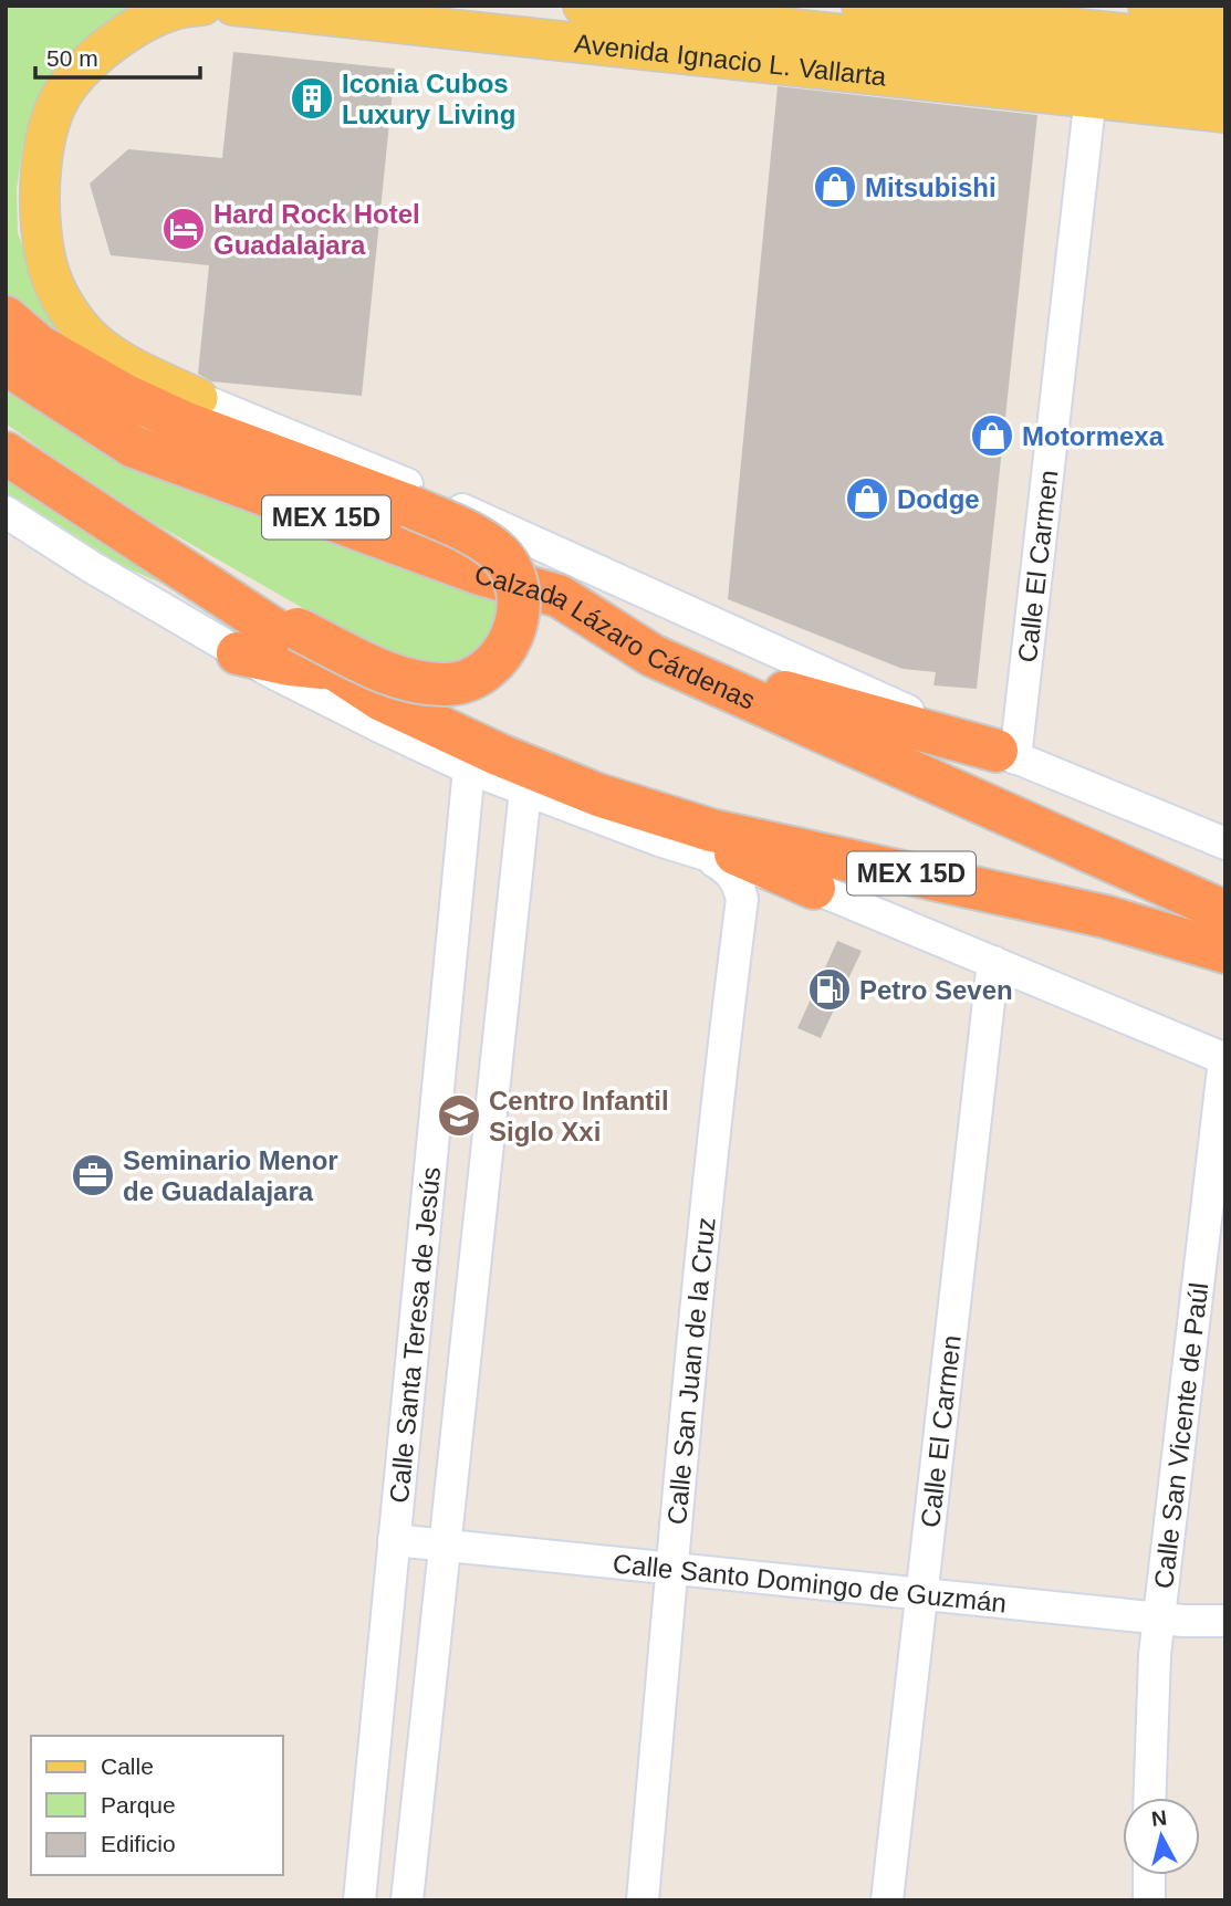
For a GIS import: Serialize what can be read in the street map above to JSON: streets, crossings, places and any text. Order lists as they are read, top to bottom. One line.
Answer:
{"streets":{"highway":["MEX 15D","Calzada Lázaro Cárdenas"],"main road":["Avenida Ignacio L. Vallarta"],"street":["Calle El Carmen","Calle Santa Teresa de Jesús","Calle San Juan de la Cruz","Calle San Vicente de Paúl","Calle Santo Domingo de Guzmán"]},"crossings":[["Avenida Ignacio L. Vallarta","Calle El Carmen"],["Calle El Carmen","Calle Santo Domingo de Guzmán"],["Calle Santa Teresa de Jesús","Calle Santo Domingo de Guzmán"],["Calle San Juan de la Cruz","Calle Santo Domingo de Guzmán"],["Calle San Vicente de Paúl","Calle Santo Domingo de Guzmán"]],"places":{"building":["Iconia Cubos Luxury Living"],"shop":["Mitsubishi","Motormexa","Dodge"],"hotel":["Hard Rock Hotel Guadalajara"],"fuel station":["Petro Seven"],"school or university":["Centro Infantil Siglo Xxi"],"office":["Seminario Menor de Guadalajara"]},"legend":["Calle","Parque","Edificio"],"scale_bar":"50 m","north":"top"}
